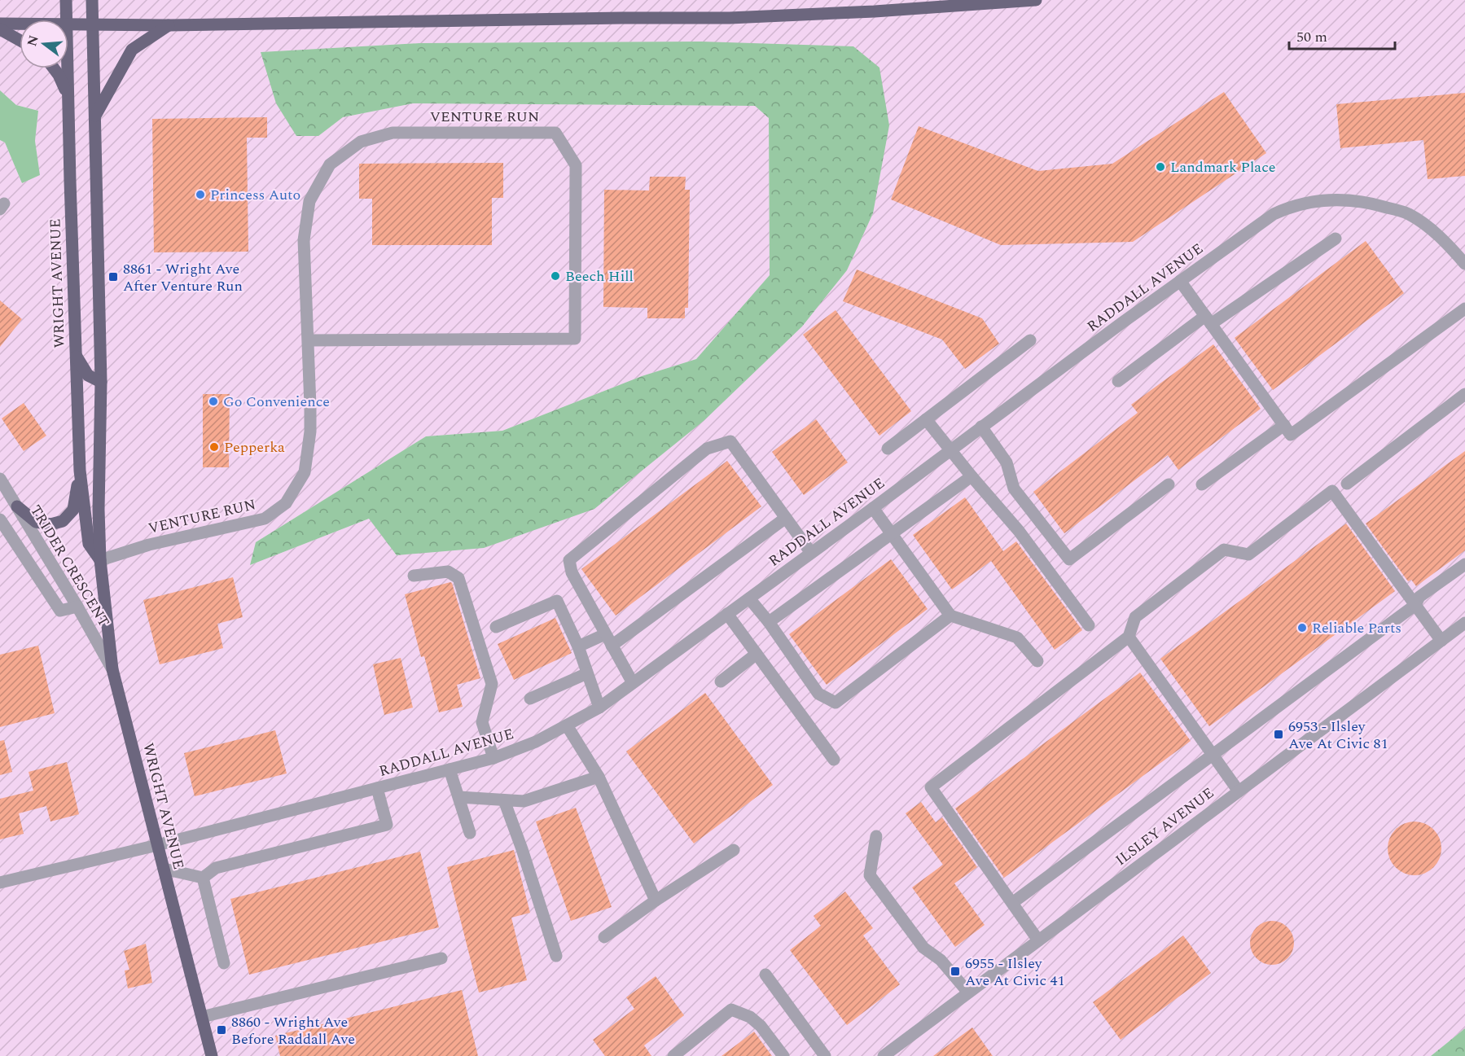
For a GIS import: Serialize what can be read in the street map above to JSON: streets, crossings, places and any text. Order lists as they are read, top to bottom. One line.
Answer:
{"streets":{"main road":["WRIGHT AVENUE"],"street":["VENTURE RUN","RADDALL AVENUE","TRIDER CRESCENT","ILSLEY AVENUE"]},"crossings":[["VENTURE RUN","WRIGHT AVENUE"],["WRIGHT AVENUE","RADDALL AVENUE"],["WRIGHT AVENUE","TRIDER CRESCENT"]],"places":{"other":["Landmark Place","Princess Auto","Beech Hill","Go Convenience","Pepperka","Reliable Parts"],"transit":["8861 - Wright Ave After Venture Run","6953 - Ilsley Ave At Civic 81","6955 - Ilsley Ave At Civic 41","8860 - Wright Ave Before Raddall Ave"]},"scale_bar":"50 m","north":"left"}
